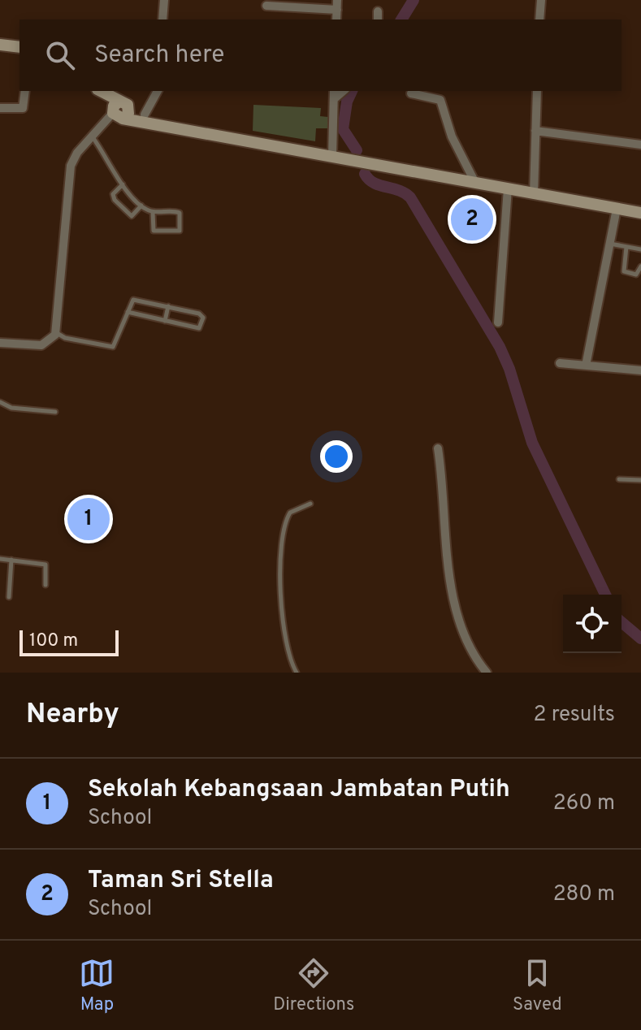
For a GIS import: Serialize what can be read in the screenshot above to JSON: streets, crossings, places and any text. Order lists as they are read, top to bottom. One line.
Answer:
{"scale_bar":"100 m","page":{"search":"Search here","pins":["2","1"],"scale":"100 m","heading":["Nearby","2 results"],"list":[{"mark":"1","name":"Sekolah Kebangsaan Jambatan Putih","note":"School","value":"260 m"},{"mark":"2","name":"Taman Sri Stella","note":"School","value":"280 m"}],"nav":["Map","Directions","Saved"]}}
